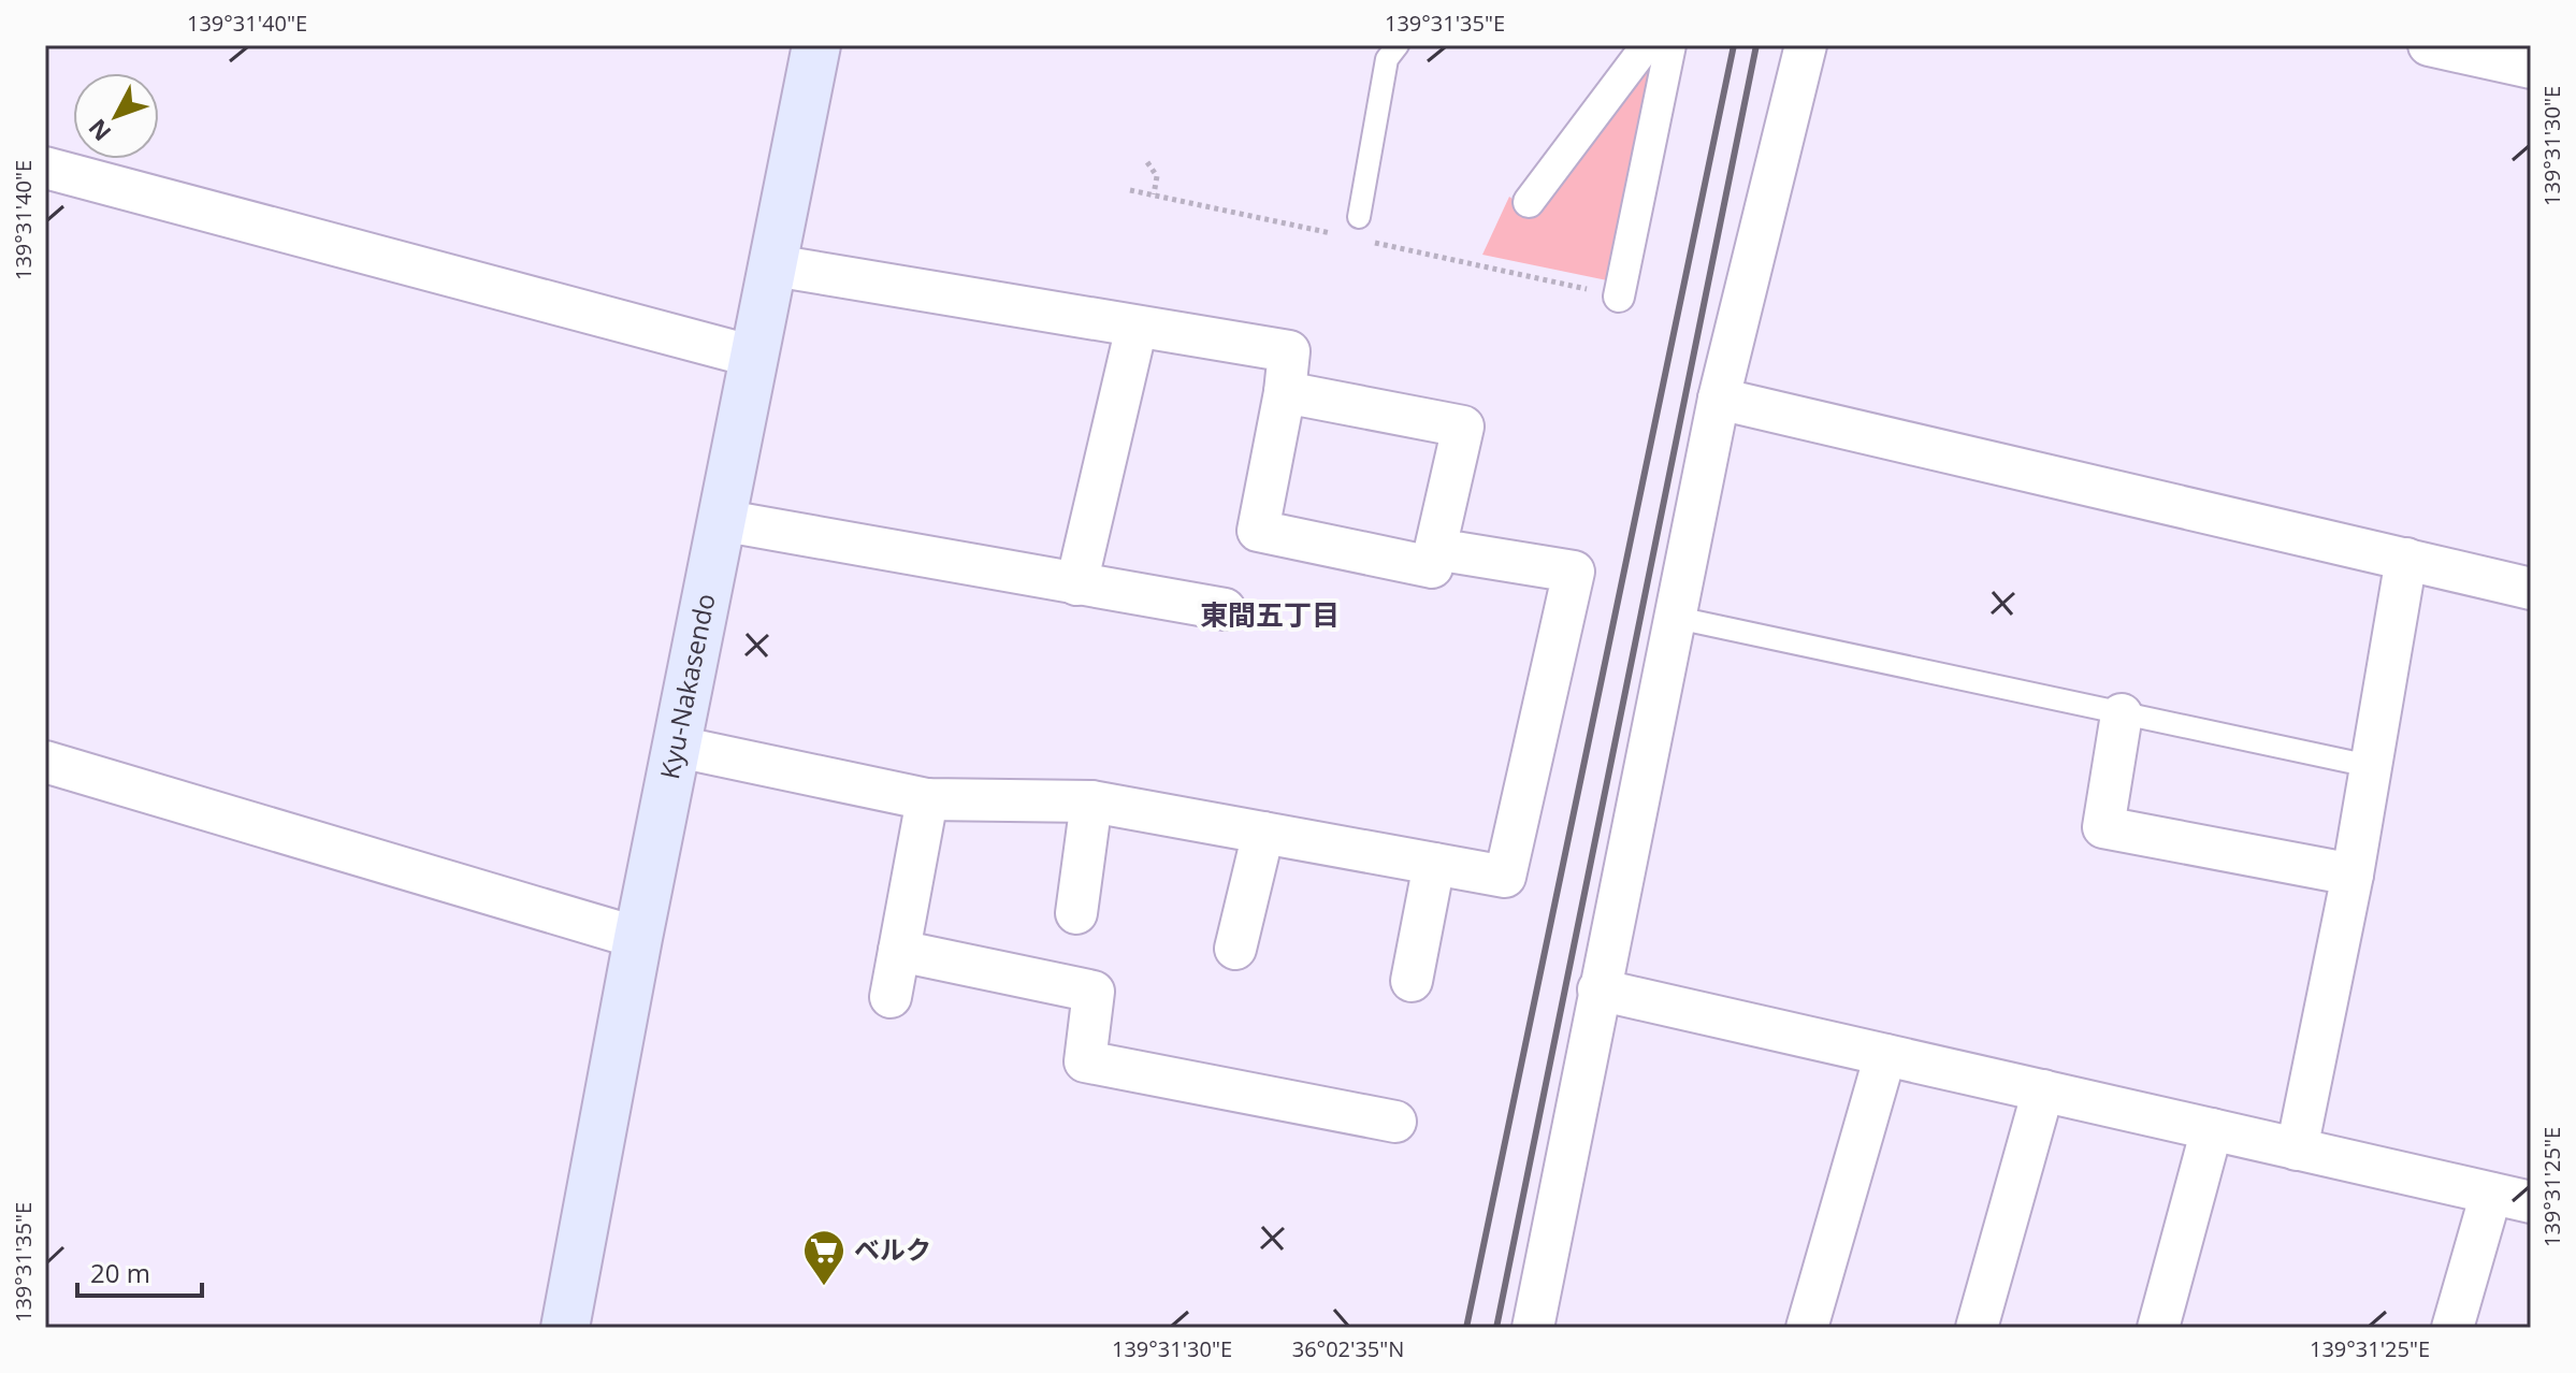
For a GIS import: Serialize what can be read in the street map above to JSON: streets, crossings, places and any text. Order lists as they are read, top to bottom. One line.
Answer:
{"streets":{"main road":["Kyu-Nakasendo"]},"districts":["東間五丁目"],"places":{"supermarket":["ベルク"]},"scale_bar":"20 m","north":"bottom left","coordinates":["139°31'40\"E","139°31'35\"E","139°31'30\"E","139°31'25\"E","36°02'35\"N"]}
